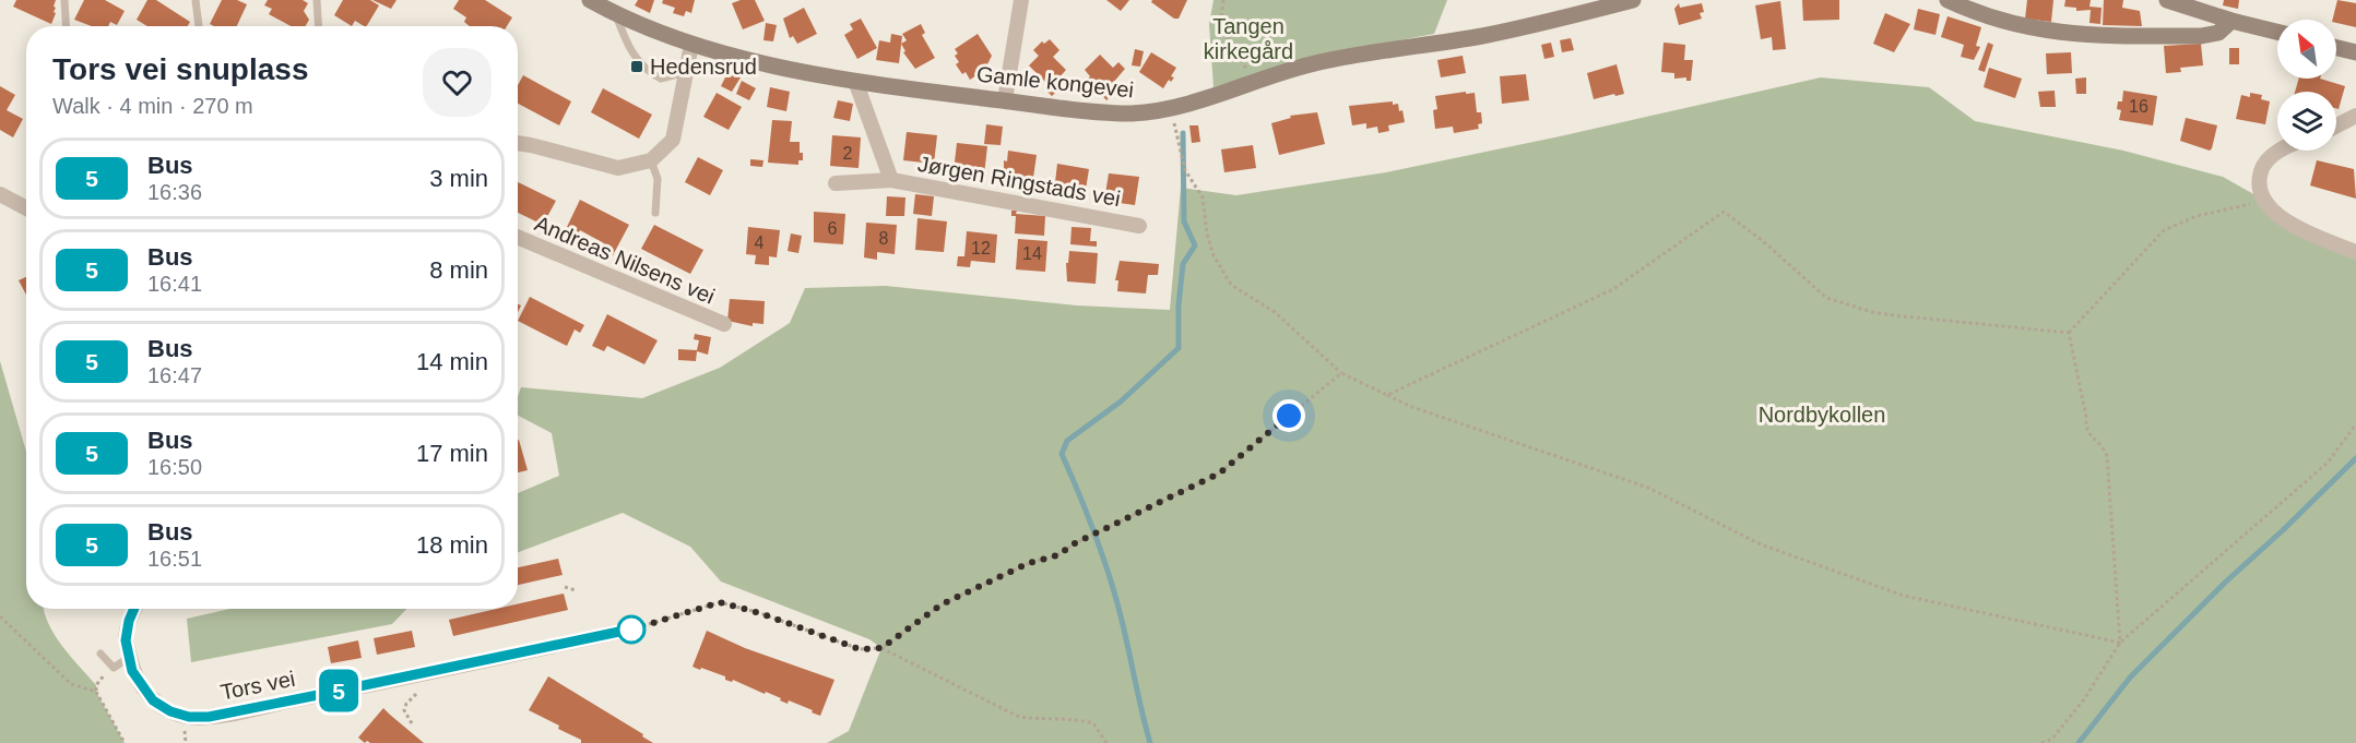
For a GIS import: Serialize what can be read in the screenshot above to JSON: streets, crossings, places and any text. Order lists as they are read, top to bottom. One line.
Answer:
{"streets":{"main road":["Gamle kongevei"],"street":["Jørgen Ringstads vei","Andreas Nilsens vei","Tors vei"]},"crossings":[["Gamle kongevei","Jørgen Ringstads vei"]],"parks":["Tangen kirkegård","Nordbykollen"],"places":{"transit":["Hedensrud"]},"lines":["bus line 5"],"house_numbers":["16","2","6","8","4","12","14"],"north":"top left","page":{"on_map":"5","heading":["Tors vei snuplass","Walk · 4 min · 270 m"],"list":[{"mark":"5","name":"Bus","note":"16:36","value":"3 min"},{"mark":"5","name":"Bus","note":"16:41","value":"8 min"},{"mark":"5","name":"Bus","note":"16:47","value":"14 min"},{"mark":"5","name":"Bus","note":"16:50","value":"17 min"},{"mark":"5","name":"Bus","note":"16:51","value":"18 min"}]}}
